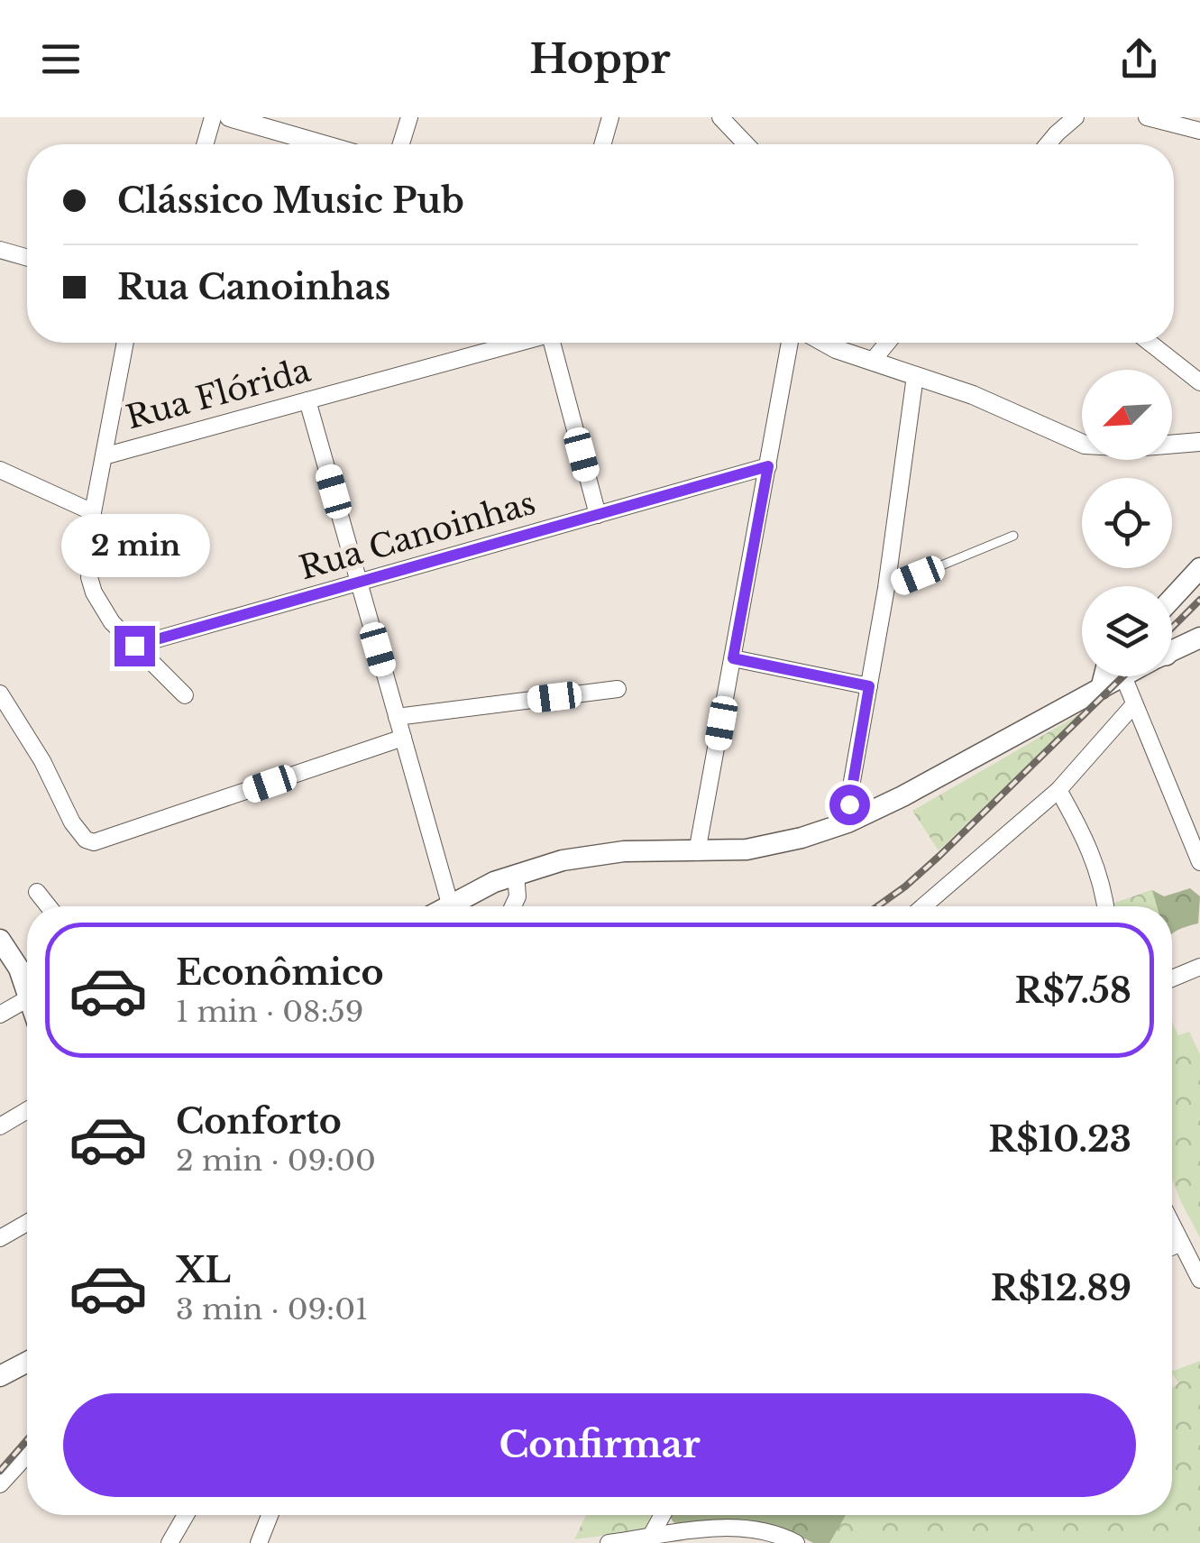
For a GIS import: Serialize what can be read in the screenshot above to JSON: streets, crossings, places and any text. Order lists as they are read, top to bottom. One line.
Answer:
{"streets":{"street":["Rua Flórida","Rua Canoinhas"]},"north":"bottom left","page":{"header":"Hoppr","banner":["Clássico Music Pub","Rua Canoinhas"],"bubble":"2 min","list":[{"name":"Econômico","note":"1 min · 08:59","value":"R$7.58"},{"name":"Conforto","note":"2 min · 09:00","value":"R$10.23"},{"name":"XL","note":"3 min · 09:01","value":"R$12.89"}],"buttons":"Confirmar"}}
